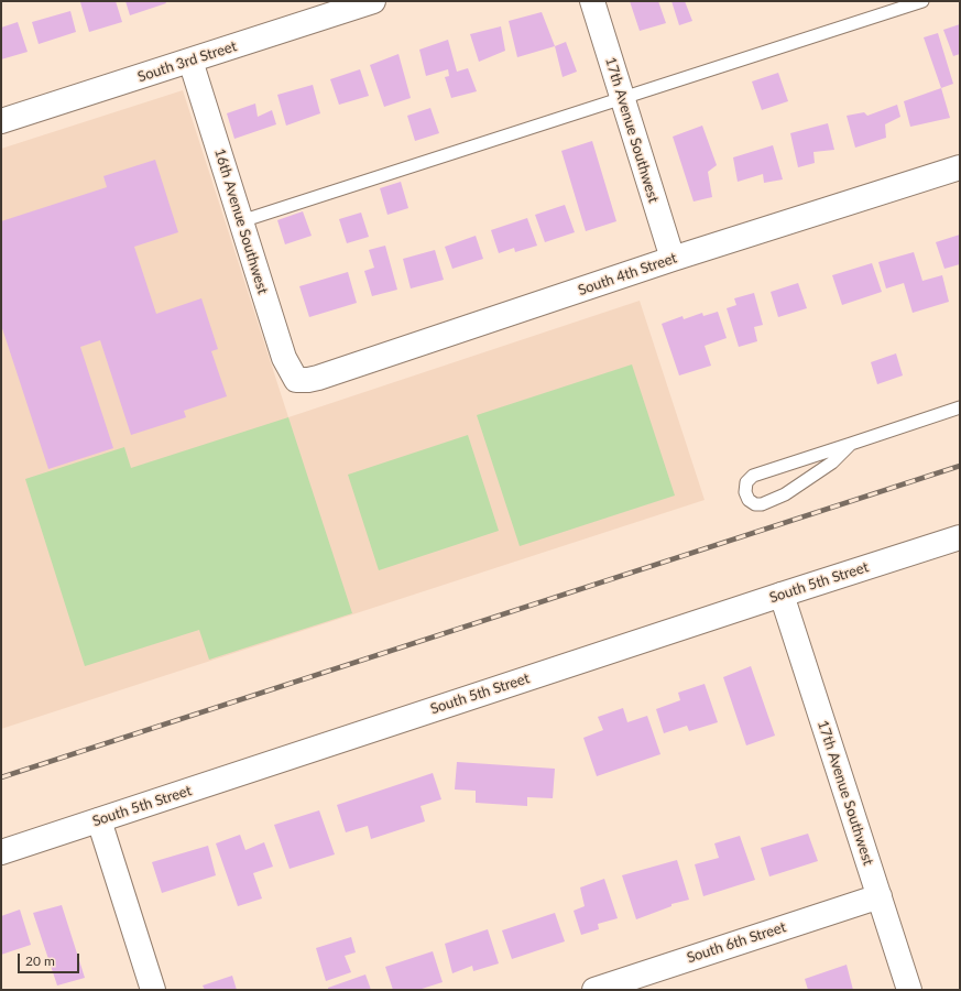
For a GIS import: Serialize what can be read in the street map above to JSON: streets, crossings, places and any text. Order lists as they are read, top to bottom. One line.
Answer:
{"streets":{"street":["South 3rd Street","17th Avenue Southwest","16th Avenue Southwest","South 4th Street","South 5th Street","South 6th Street"]},"crossings":[["South 3rd Street","16th Avenue Southwest"],["17th Avenue Southwest","South 4th Street"],["17th Avenue Southwest","South 5th Street"],["17th Avenue Southwest","South 6th Street"],["16th Avenue Southwest","South 4th Street"]],"scale_bar":"20 m"}
